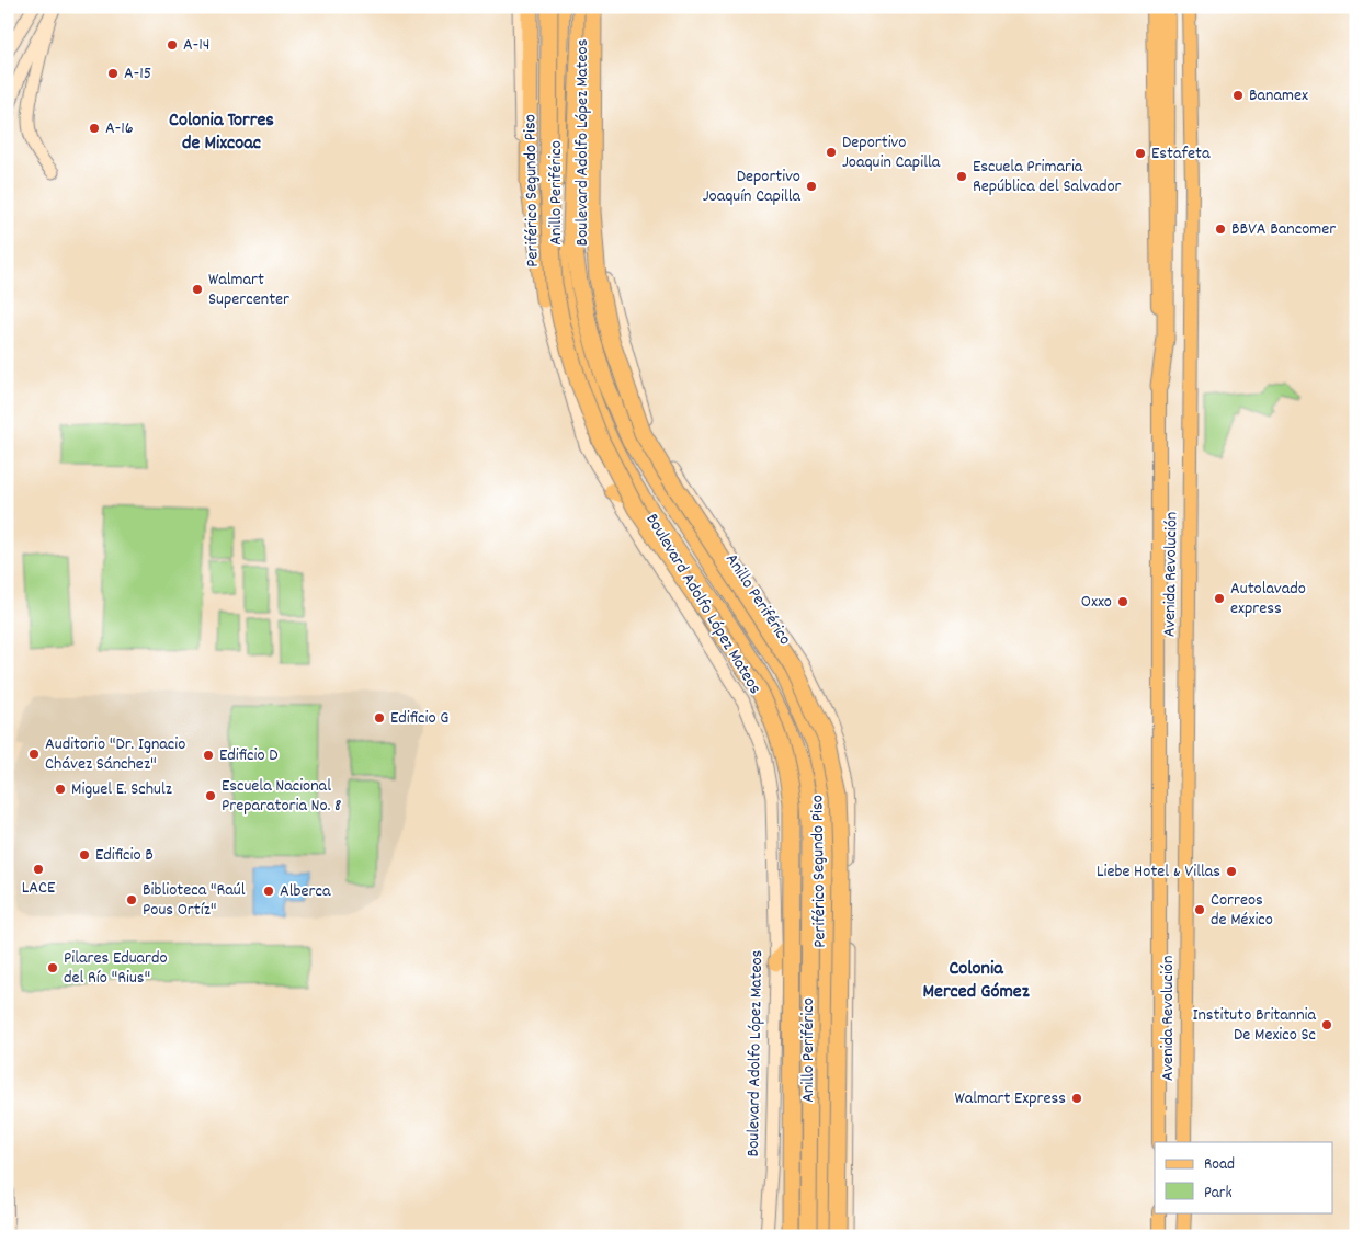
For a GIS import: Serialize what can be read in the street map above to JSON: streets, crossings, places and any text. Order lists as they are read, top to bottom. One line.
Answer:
{"streets":{"highway":["Periférico Segundo Piso","Anillo Periférico"],"main road":["Boulevard Adolfo López Mateos","Avenida Revolución"]},"districts":["Colonia Torres de Mixcoac","Colonia Merced Gómez"],"places":["A-14","A-15","Banamex","A-16","Deportivo Joaquin Capilla","Estafeta","Escuela Primaria República del Salvador","Deportivo Joaquín Capilla","BBVA Bancomer","Walmart Supercenter","Autolavado express","Oxxo","Edificio G","Auditorio \"Dr. Ignacio Chávez Sánchez\"","Edificio D","Miguel E. Schulz","Escuela Nacional Preparatoria No. 8","Edificio B","LACE","Liebe Hotel & Villas","Alberca","Biblioteca \"Raúl Pous Ortíz\"","Correos de México","Pilares Eduardo del Río \"Rius\"","Instituto Britannia De Mexico Sc","Walmart Express"],"legend":["Road","Park"]}
